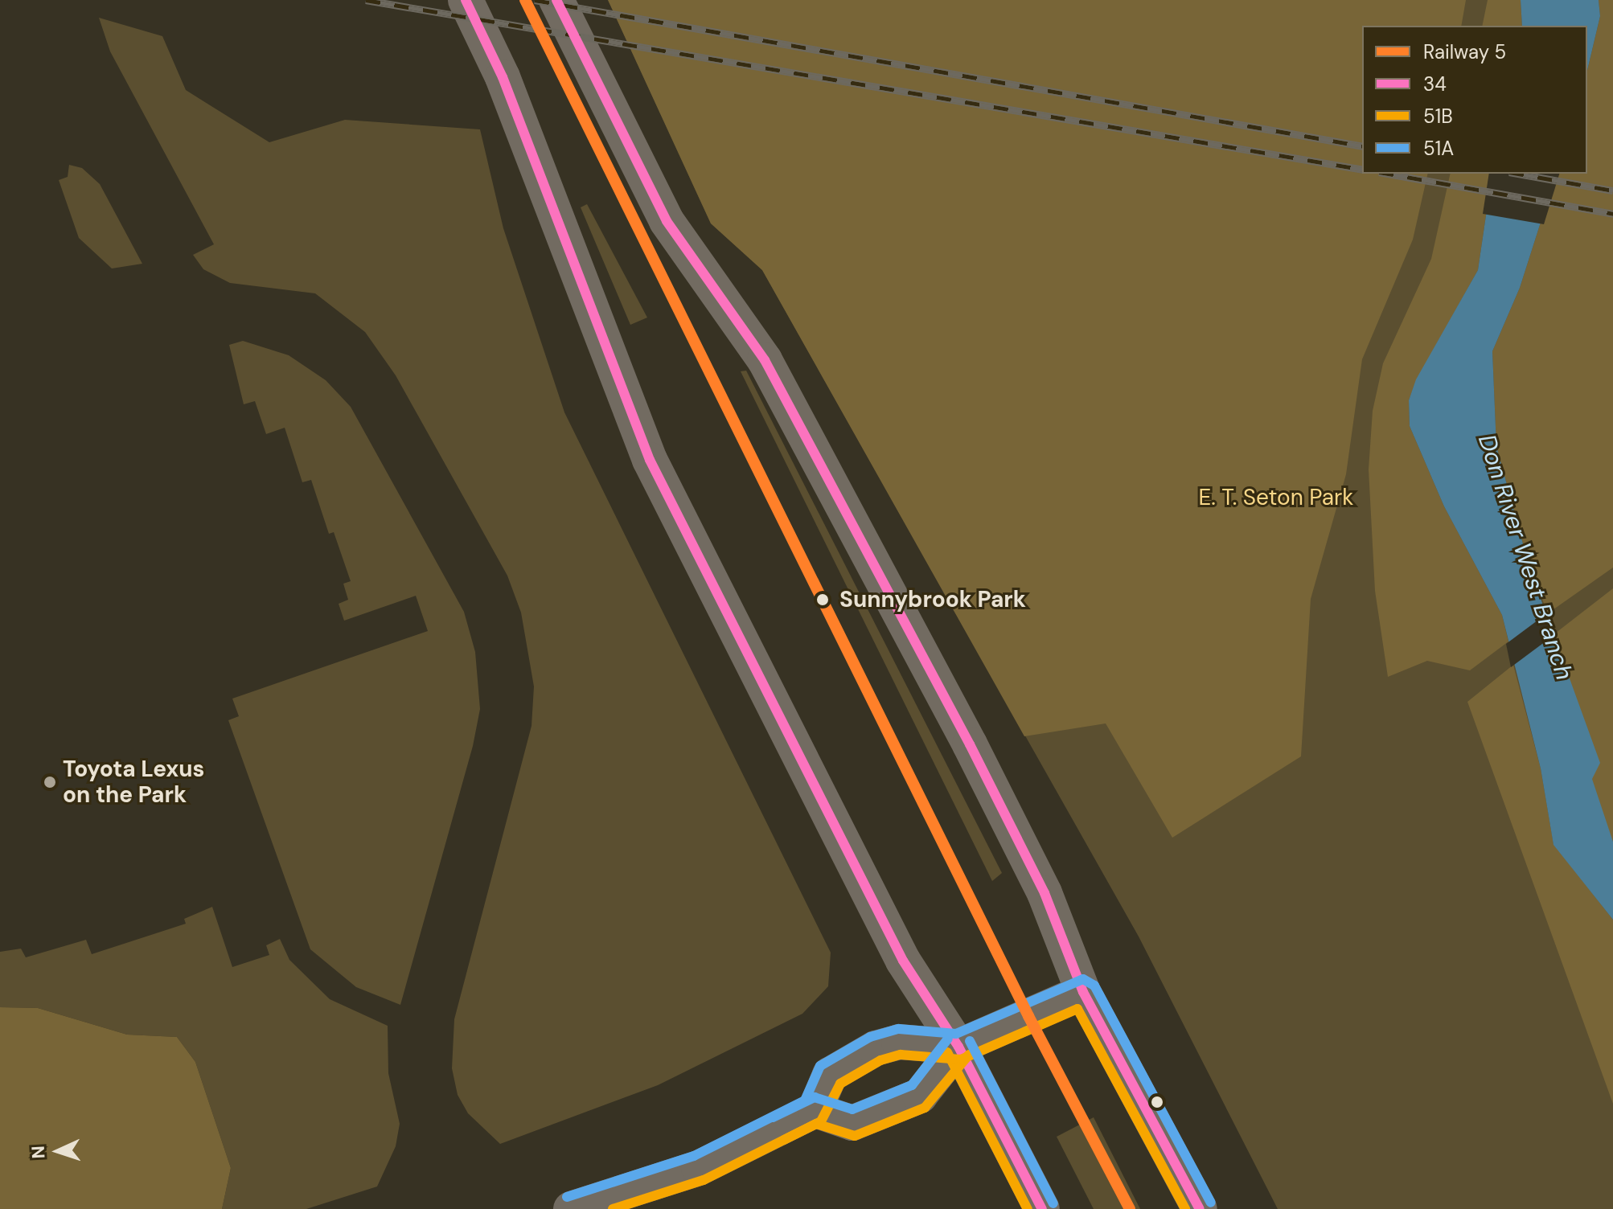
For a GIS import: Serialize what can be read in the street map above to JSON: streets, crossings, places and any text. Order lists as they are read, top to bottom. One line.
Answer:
{"water":["Don River West Branch"],"parks":["E. T. Seton Park"],"places":["Sunnybrook Park","Toyota Lexus on the Park"],"lines":["rail line 5","transit line 34","transit line 51A","transit line 51B"],"legend":["Railway 5","34","51B","51A"],"north":"left"}
